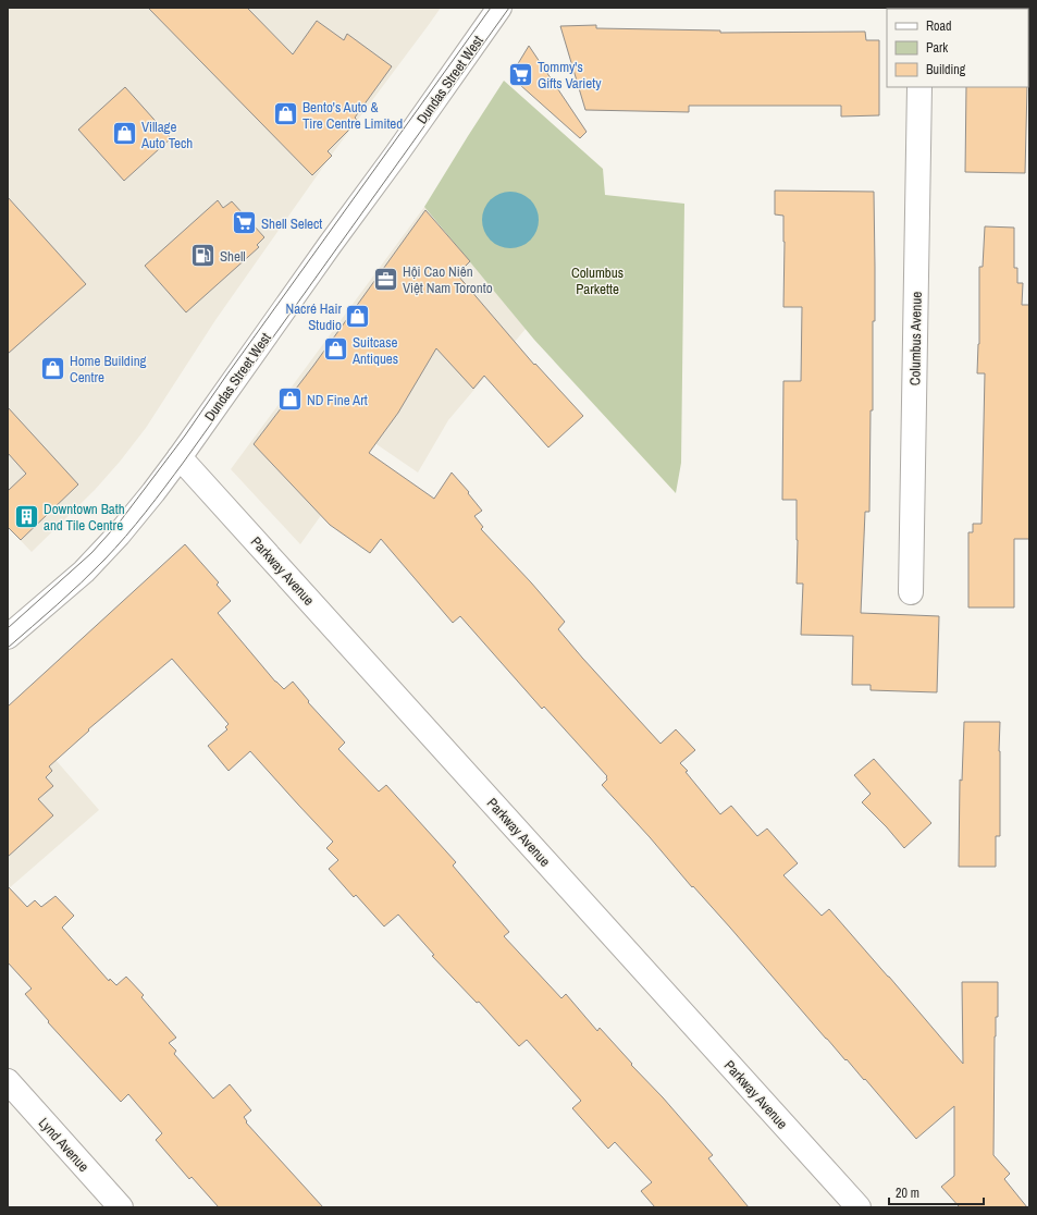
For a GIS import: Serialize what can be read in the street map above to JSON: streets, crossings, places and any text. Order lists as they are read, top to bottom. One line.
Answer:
{"streets":{"street":["Dundas Street West","Columbus Avenue","Parkway Avenue","Lynd Avenue"]},"crossings":[["Dundas Street West","Parkway Avenue"]],"parks":["Columbus Parkette"],"places":{"supermarket":["Tommy's Gifts Variety","Shell Select"],"shop":["Bento's Auto & Tire Centre Limited","Village Auto Tech","Nacré Hair Studio","Suitcase Antiques","Home Building Centre","ND Fine Art"],"fuel station":["Shell"],"office":["Hội Cao Niên Việt Nam Toronto"],"building":["Downtown Bath and Tile Centre"]},"legend":["Road","Park","Building"],"scale_bar":"20 m"}
